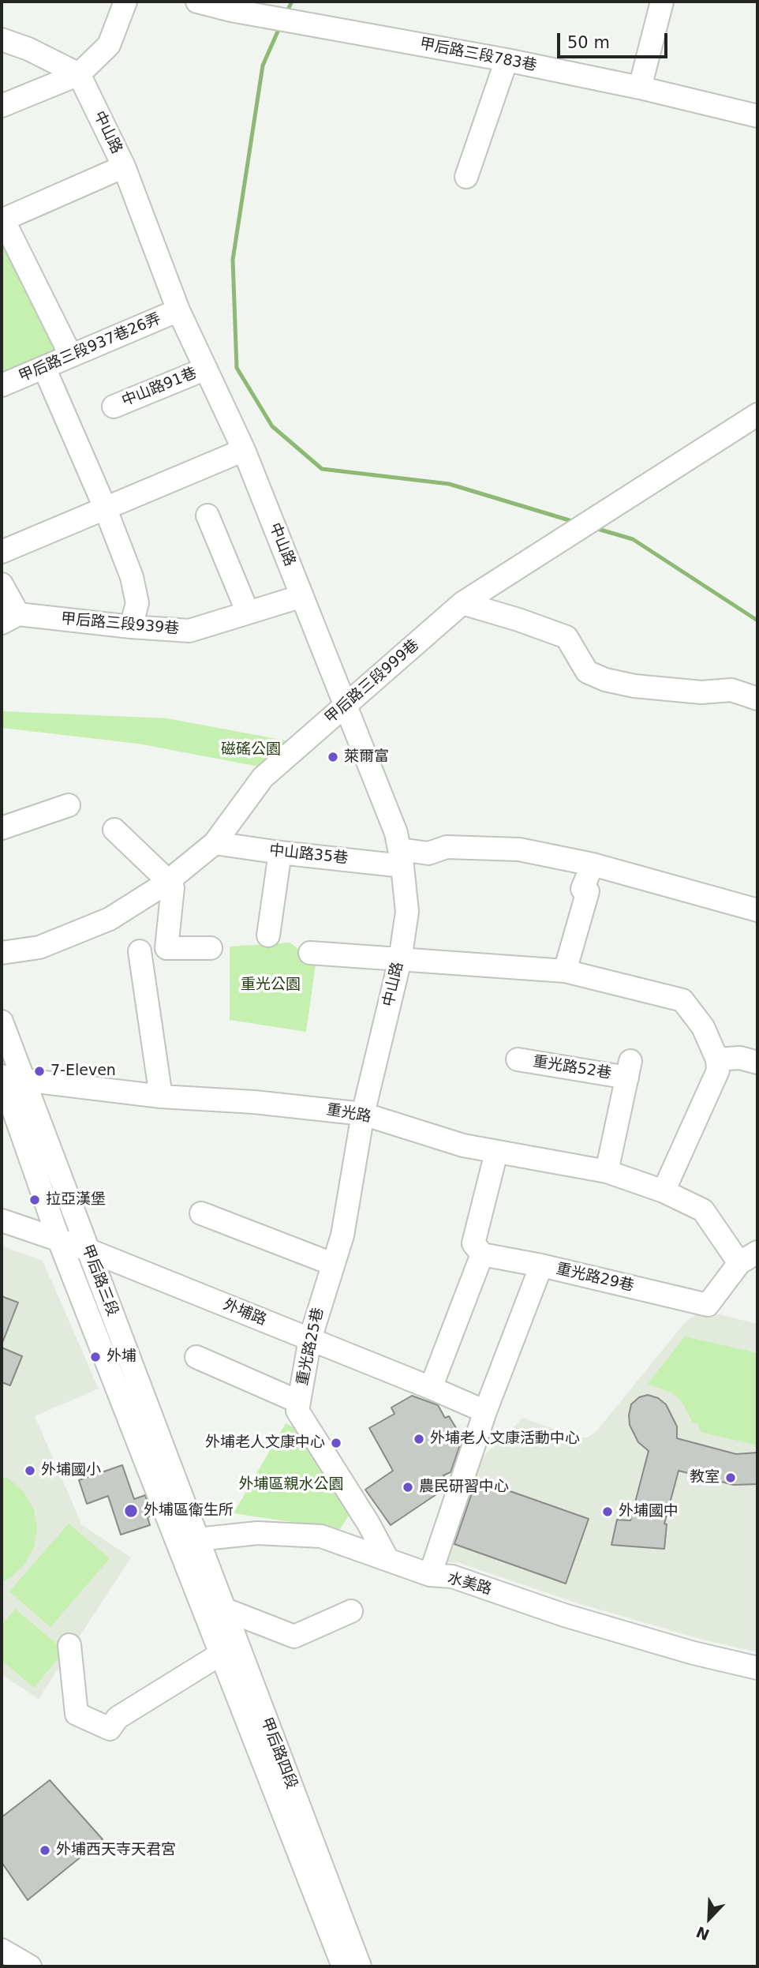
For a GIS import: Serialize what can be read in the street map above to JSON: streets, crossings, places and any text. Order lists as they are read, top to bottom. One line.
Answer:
{"streets":{"street":["甲后路三段783巷","中山路","甲后路三段937巷26弄","中山路91巷","甲后路三段939巷","甲后路三段999巷","中山路35巷","重光路52巷","重光路","重光路29巷","甲后路三段","外埔路","重光路25巷","水美路","甲后路四段"]},"crossings":[["中山路","甲后路三段937巷26弄"],["中山路","中山路91巷"],["中山路","甲后路三段939巷"],["中山路","甲后路三段999巷"],["中山路","中山路35巷"],["中山路","重光路"],["中山路","重光路25巷"],["甲后路三段999巷","中山路35巷"],["重光路52巷","重光路"],["重光路","重光路29巷"],["重光路","甲后路三段"],["重光路","重光路25巷"],["甲后路三段","外埔路"],["甲后路三段","水美路"],["甲后路三段","甲后路四段"],["外埔路","重光路25巷"],["重光路25巷","水美路"],["水美路","甲后路四段"]],"parks":["磁磘公園","重光公園","外埔區親水公園"],"places":["萊爾富","7-Eleven","拉亞漢堡","外埔","外埔老人文康活動中心","外埔老人文康中心","外埔國小","教室","農民研習中心","外埔區衛生所","外埔國中","外埔西天寺天君宮"],"scale_bar":"50 m","north":"bottom left"}
